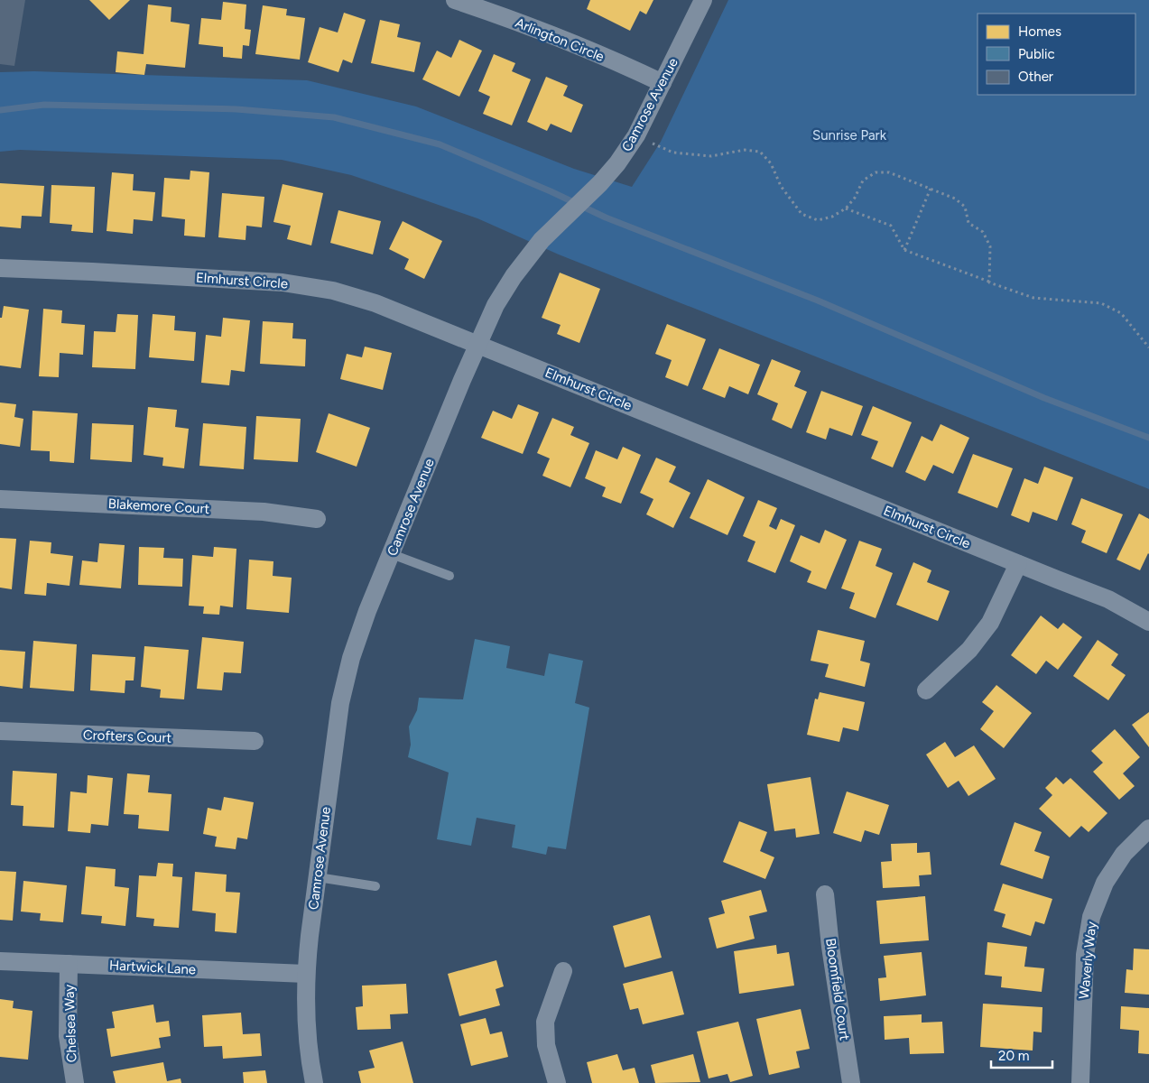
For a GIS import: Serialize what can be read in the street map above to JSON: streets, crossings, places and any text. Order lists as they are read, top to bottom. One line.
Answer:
{"streets":{"street":["Arlington Circle","Camrose Avenue","Elmhurst Circle","Blakemore Court","Crofters Court","Waverly Way","Hartwick Lane","Bloomfield Court","Chelsea Way"]},"crossings":[["Arlington Circle","Camrose Avenue"],["Camrose Avenue","Elmhurst Circle"],["Camrose Avenue","Hartwick Lane"],["Hartwick Lane","Chelsea Way"]],"parks":["Sunrise Park"],"legend":["Homes","Public","Other"],"scale_bar":"20 m"}
